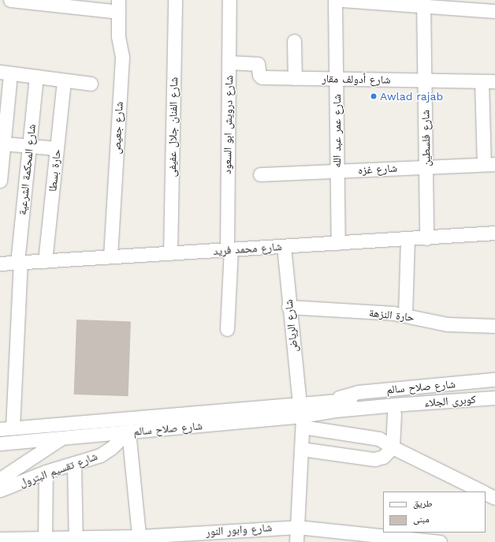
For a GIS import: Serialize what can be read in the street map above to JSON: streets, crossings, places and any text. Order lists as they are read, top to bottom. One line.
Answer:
{"streets":{"street":["شارع أدولف مقار","شارع درويش ابو السعود","شارع الفنان جلال عفيفى","شارع جعيص","شارع عمر عبد الله","شارع فلسطين","شارع غزه","شارع المحكمة الشرعية","حارة بسطا","شارع محمد فريد","حارة النزهة","شارع الرياض","شارع صلاح سالم","كوبرى الجلاء","شارع تقسيم البترول","شارع وابور النور"]},"crossings":[["شارع أدولف مقار","شارع درويش ابو السعود"],["شارع أدولف مقار","شارع عمر عبد الله"],["شارع أدولف مقار","شارع فلسطين"],["شارع درويش ابو السعود","شارع محمد فريد"],["شارع الفنان جلال عفيفى","شارع محمد فريد"],["شارع جعيص","شارع محمد فريد"],["شارع عمر عبد الله","شارع غزه"],["شارع عمر عبد الله","شارع محمد فريد"],["شارع فلسطين","شارع غزه"],["شارع فلسطين","شارع محمد فريد"],["شارع المحكمة الشرعية","شارع محمد فريد"],["شارع المحكمة الشرعية","شارع صلاح سالم"],["حارة بسطا","شارع محمد فريد"],["شارع محمد فريد","شارع الرياض"],["حارة النزهة","شارع الرياض"],["شارع الرياض","شارع صلاح سالم"],["شارع الرياض","شارع وابور النور"],["شارع صلاح سالم","كوبرى الجلاء"],["شارع صلاح سالم","شارع تقسيم البترول"]],"places":["Awlad rajab"],"legend":["طريق","مبنى"]}
